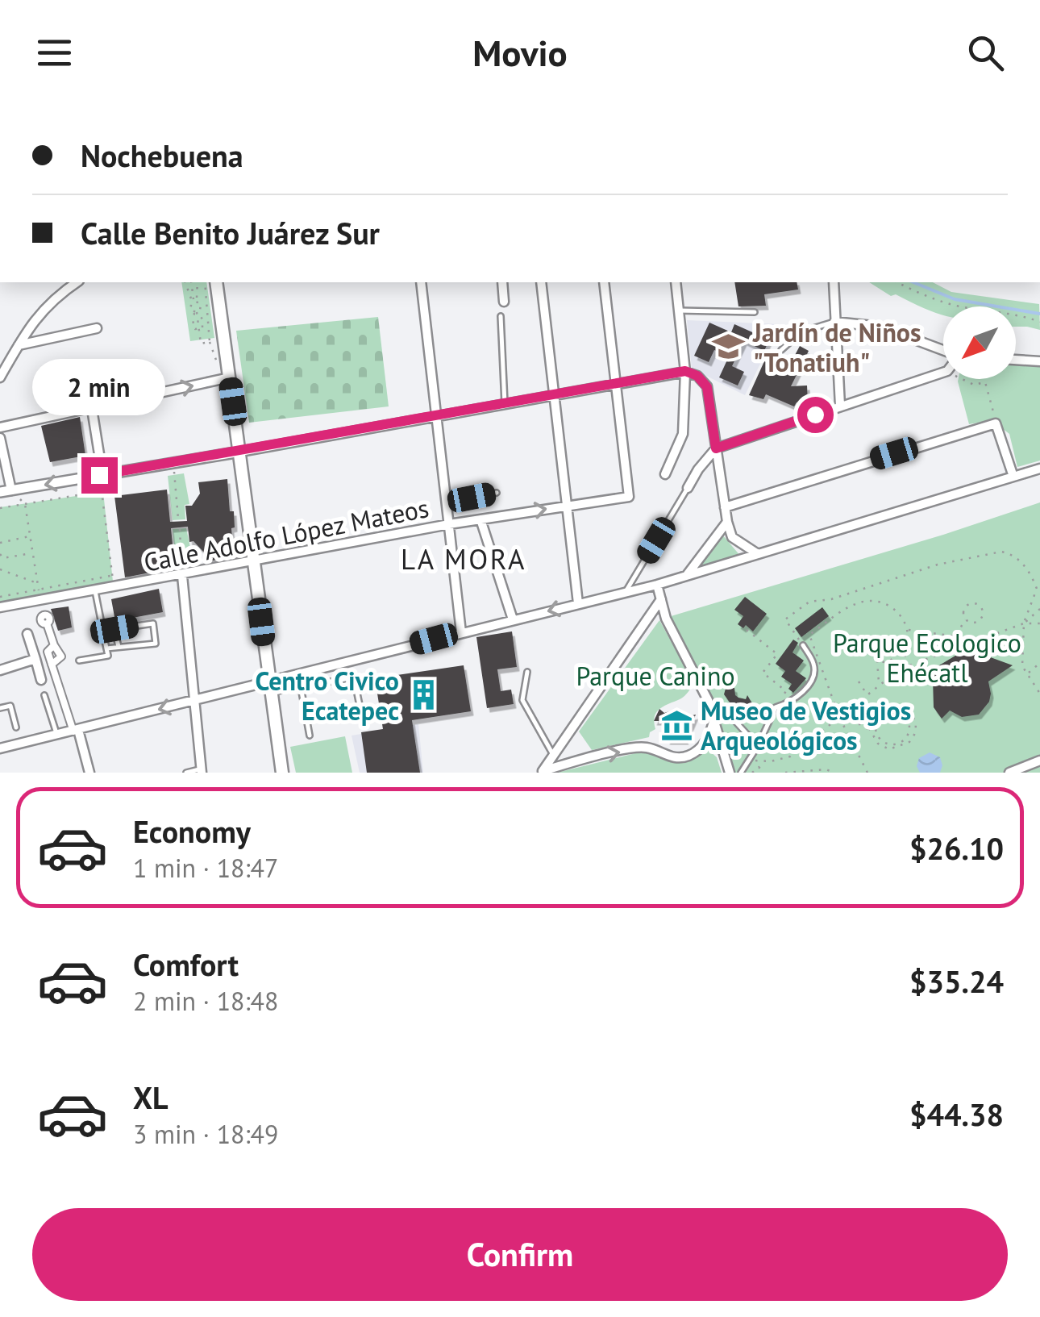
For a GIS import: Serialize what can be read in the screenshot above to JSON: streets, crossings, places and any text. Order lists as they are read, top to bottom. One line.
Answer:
{"streets":{"street":["Calle Adolfo López Mateos"]},"districts":["LA MORA"],"parks":["Parque Ecologico Ehécatl","Parque Canino"],"places":{"school or university":["Jardín de Niños \"Tonatiuh\""],"building":["Centro Civico Ecatepec"],"museum":["Museo de Vestigios Arqueológicos"]},"north":"bottom left","page":{"header":"Movio","banner":["Nochebuena","Calle Benito Juárez Sur"],"bubble":"2 min","list":[{"name":"Economy","note":"1 min · 18:47","value":"$26.10"},{"name":"Comfort","note":"2 min · 18:48","value":"$35.24"},{"name":"XL","note":"3 min · 18:49","value":"$44.38"}],"buttons":"Confirm"}}
